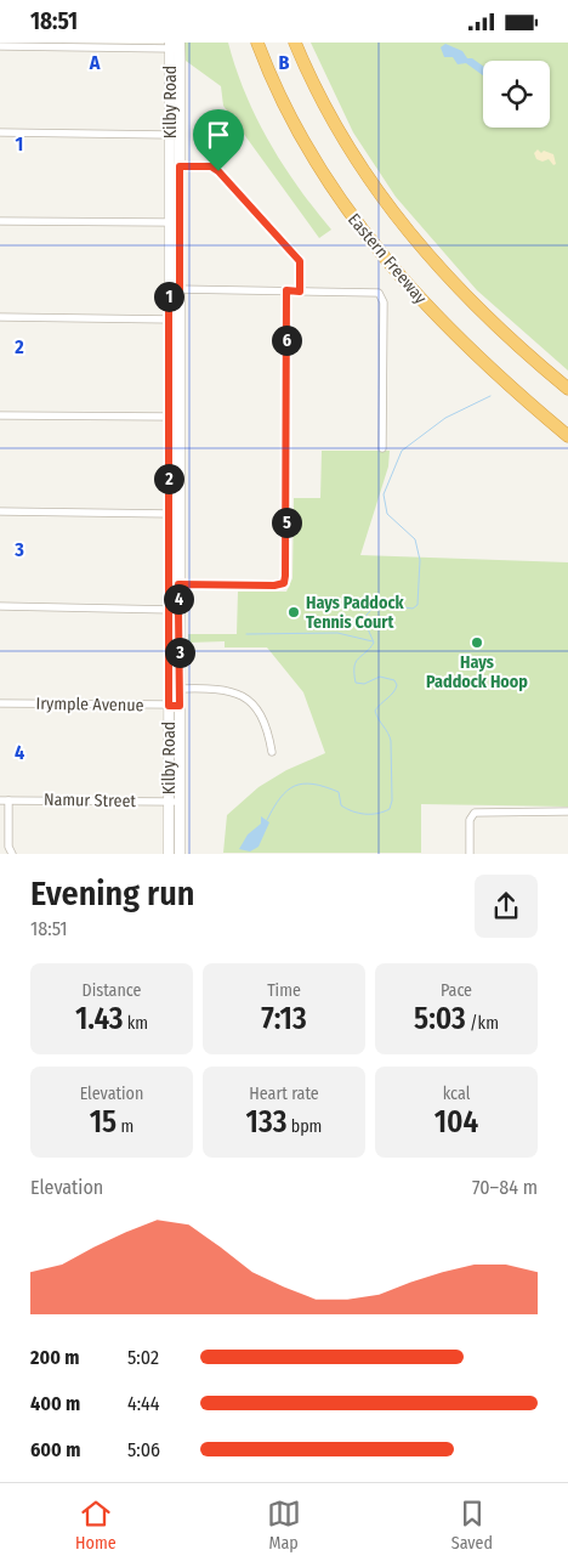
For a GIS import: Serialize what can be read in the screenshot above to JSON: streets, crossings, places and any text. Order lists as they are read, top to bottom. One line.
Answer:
{"streets":{"highway":["Eastern Freeway"],"street":["Kilby Road","Irymple Avenue","Namur Street"]},"crossings":[["Kilby Road","Irymple Avenue"],["Kilby Road","Namur Street"]],"places":["Hays Paddock Tennis Court","Hays Paddock Hoop"],"page":{"status":"18:51","pins":["1","6","2","5","4","3"],"heading":["Evening run","18:51"],"stats":[["Distance","1.43 km"],["Time","7:13"],["Pace","5:03 /km"],["Elevation","15 m"],["Heart rate","133 bpm"],["kcal","104"]],"chart":["Elevation","70–84 m"],"list":[{"name":"200 m","note":"5:02"},{"name":"400 m","note":"4:44"},{"name":"600 m","note":"5:06"}],"tabs":["Home","Map","Saved"]},"grid":{"columns":["A","B"],"rows":["1","2","3","4"]}}
